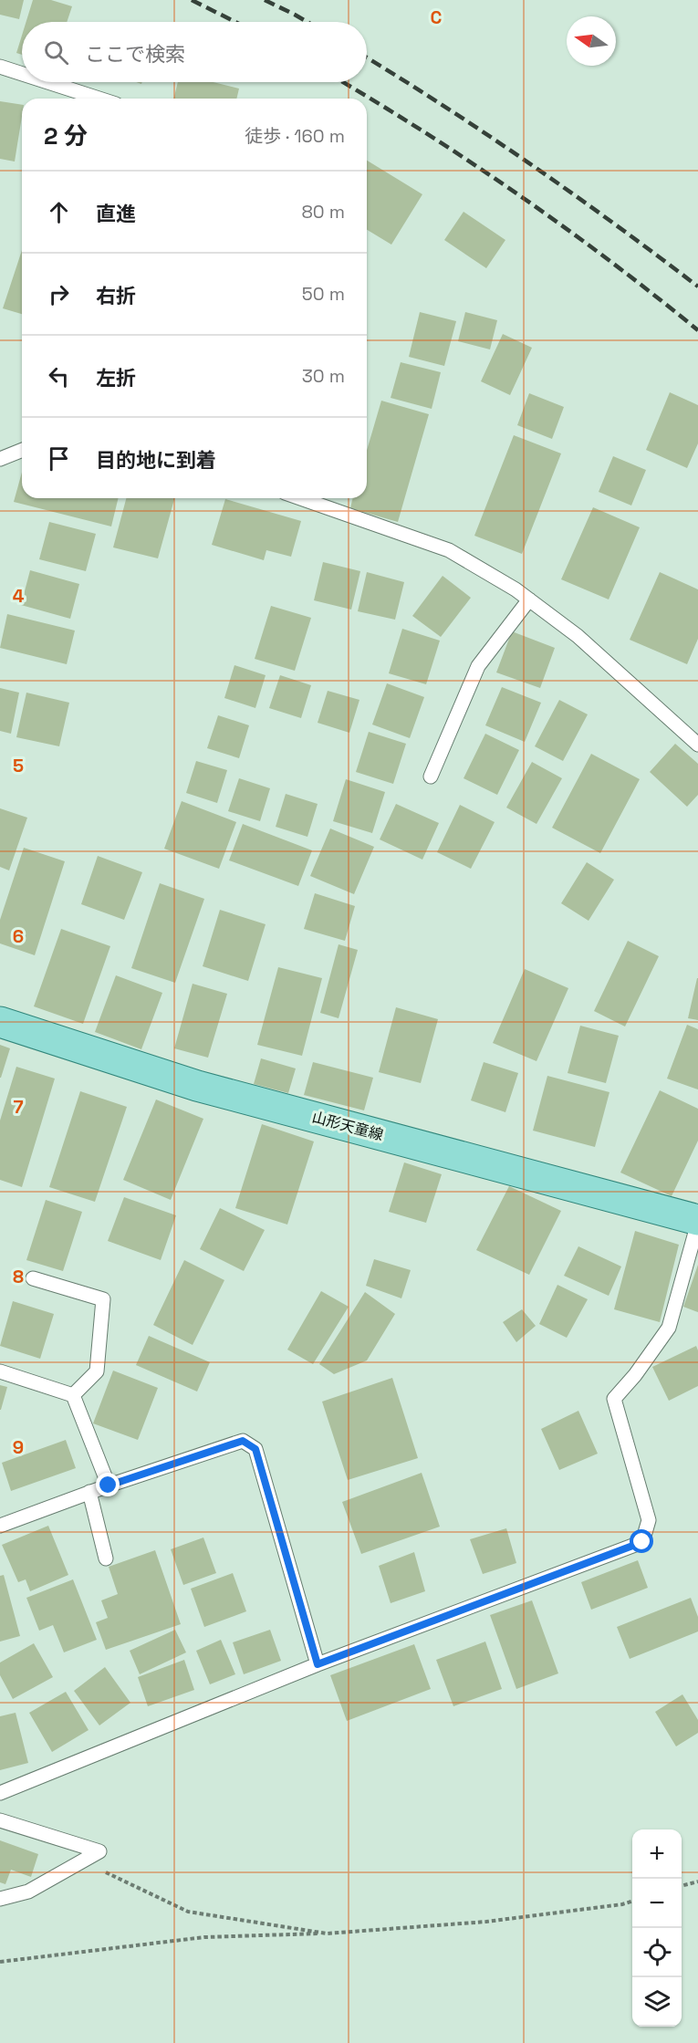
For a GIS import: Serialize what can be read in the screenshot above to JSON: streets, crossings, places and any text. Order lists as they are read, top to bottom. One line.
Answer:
{"streets":{"main road":["山形天童線"]},"north":"left","page":{"search":"ここで検索","heading":["2 分","徒歩 · 160 m"],"list":[["直進","80 m"],["右折","50 m"],["左折","30 m"],"目的地に到着"],"map_buttons":["+","−"]},"grid":{"columns":["C"],"rows":["4","5","6","7","8","9"]}}
